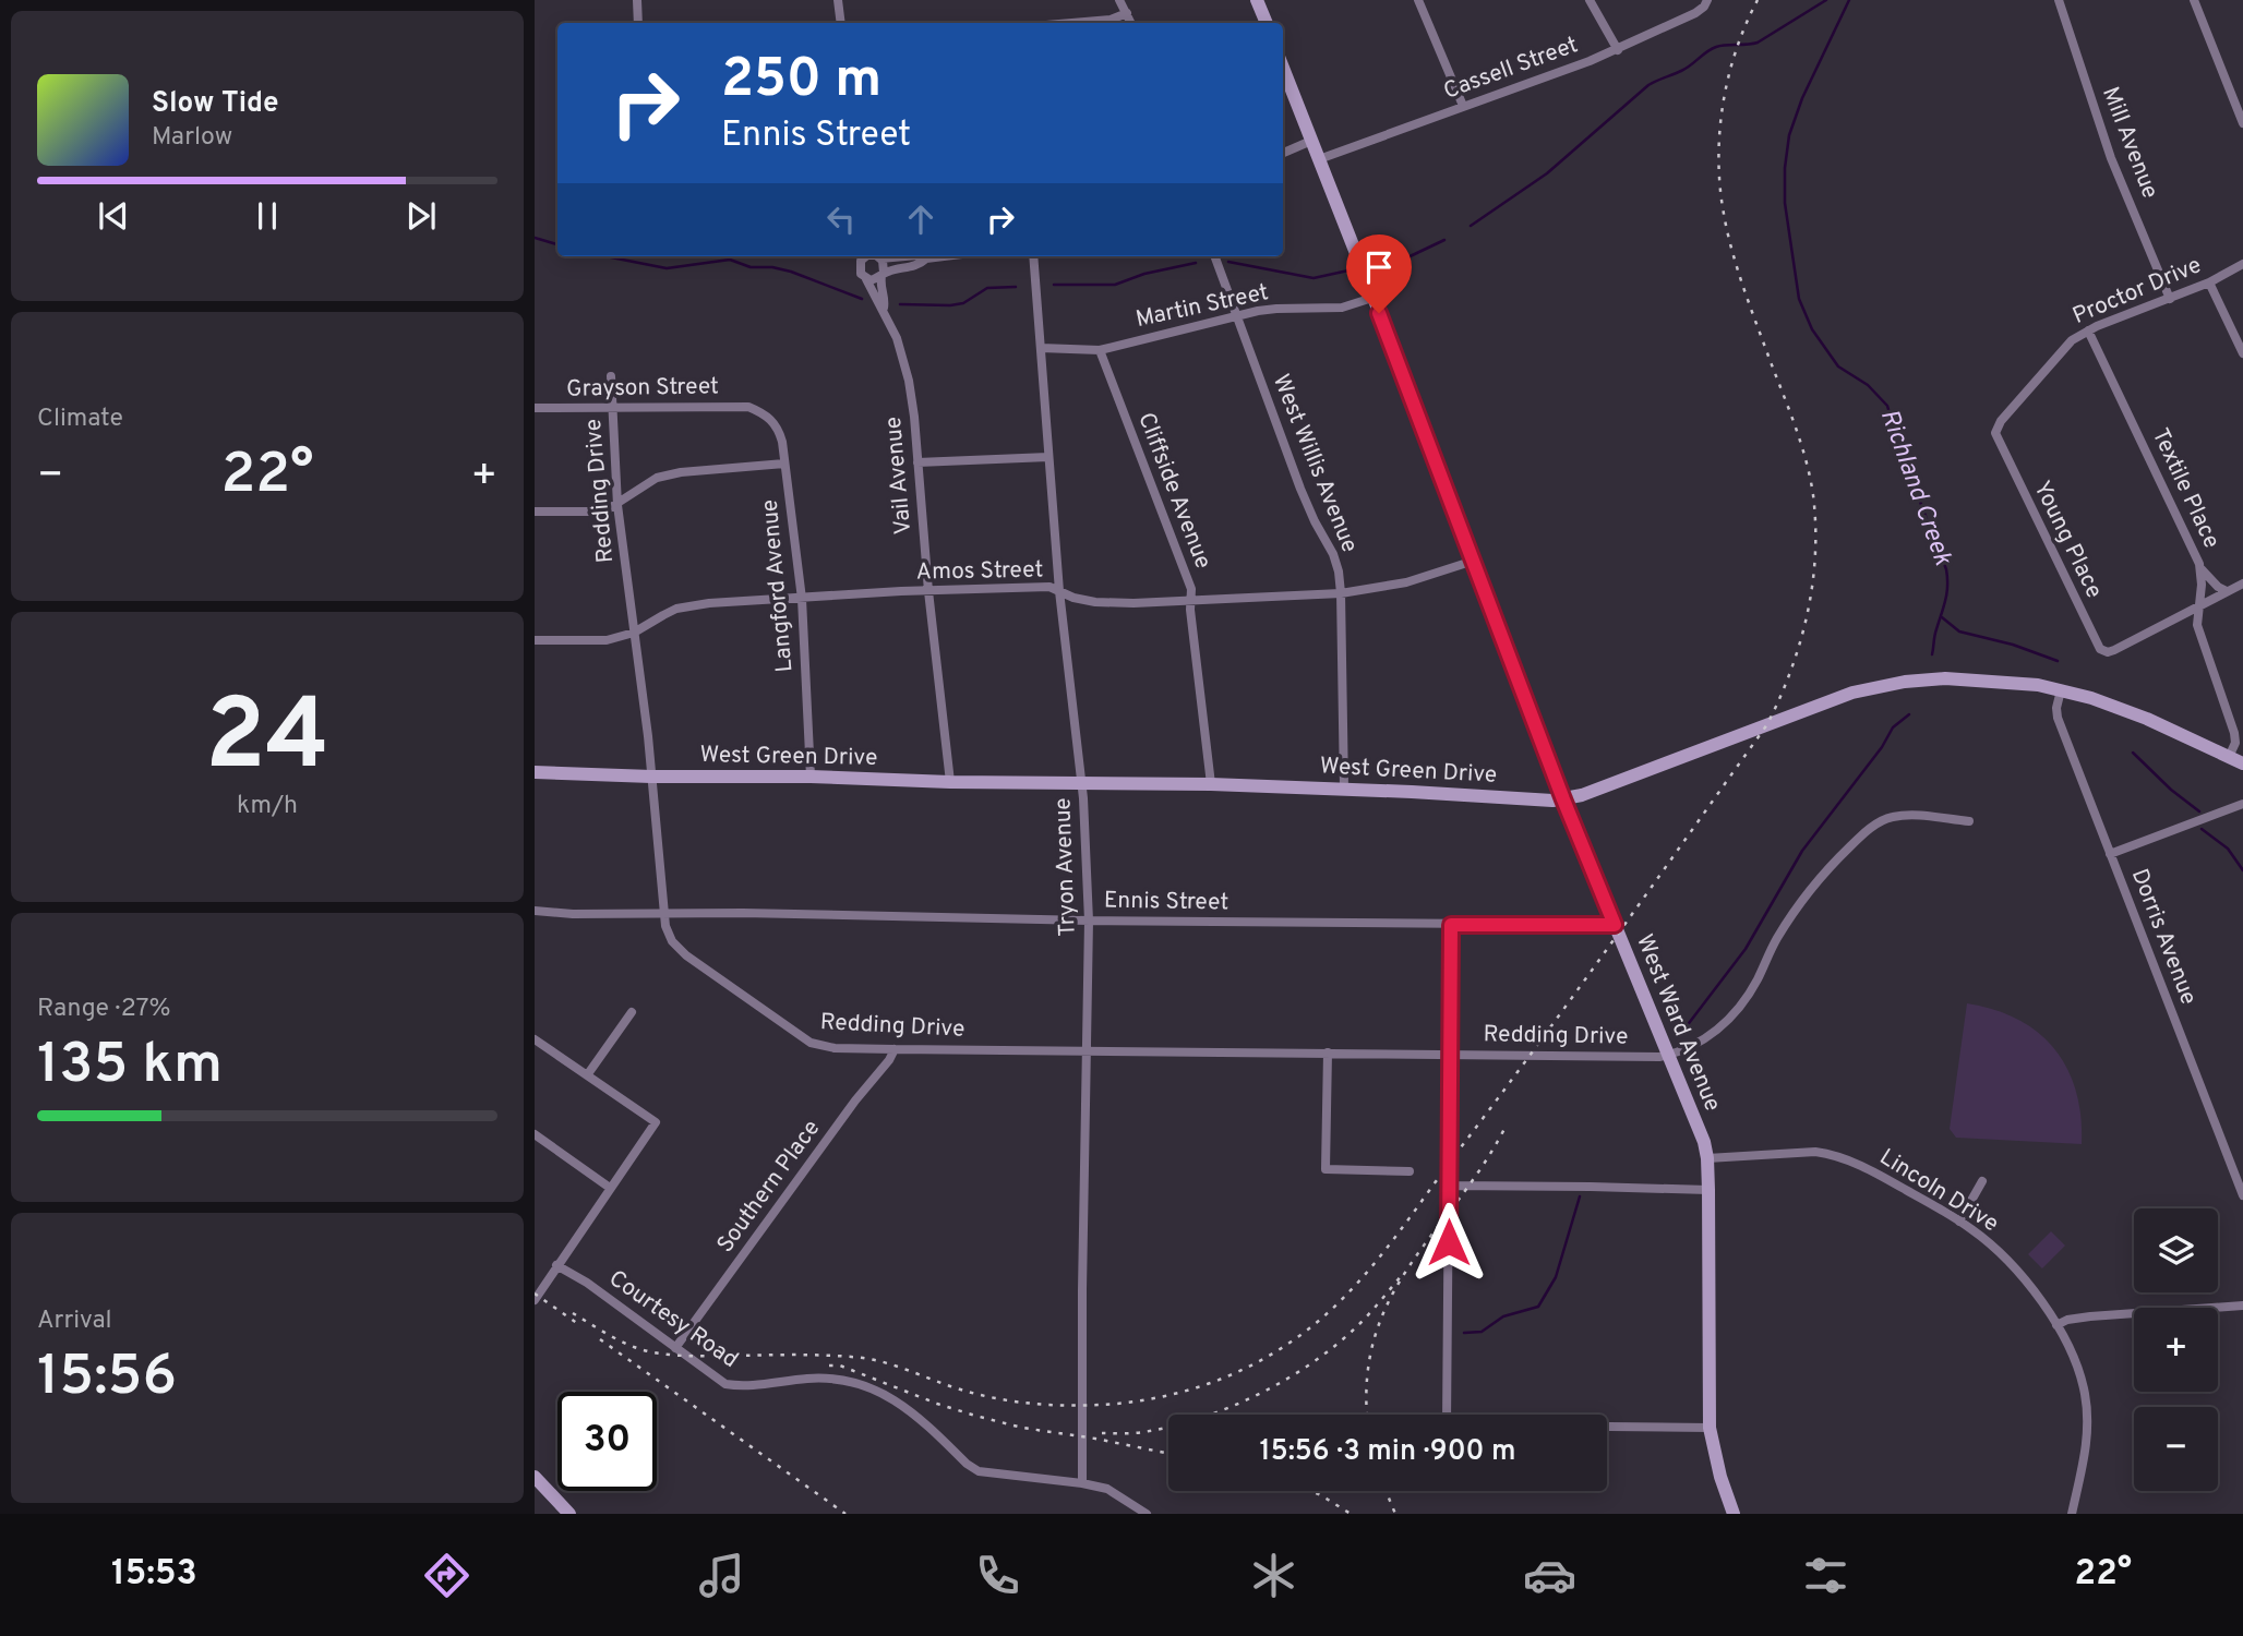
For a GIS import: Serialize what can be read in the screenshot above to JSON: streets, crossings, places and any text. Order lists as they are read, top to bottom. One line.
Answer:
{"streets":{"main road":["West Green Drive","West Ward Avenue"],"street":["Cassell Street","Mill Avenue","Proctor Drive","Martin Street","Grayson Street","West Willis Avenue","Vail Avenue","Textile Place","Redding Drive","Cliffside Avenue","Young Place","Amos Street","Langford Avenue","Tryon Avenue","Ennis Street","Dorris Avenue","Southern Place","Lincoln Drive","Courtesy Road"]},"crossings":[["Cassell Street","West Ward Avenue"],["Mill Avenue","Proctor Drive"],["Proctor Drive","Textile Place"],["Proctor Drive","Young Place"],["Martin Street","West Willis Avenue"],["Martin Street","Cliffside Avenue"],["Martin Street","Tryon Avenue"],["Martin Street","West Ward Avenue"],["Grayson Street","Redding Drive"],["Grayson Street","Langford Avenue"],["West Willis Avenue","Amos Street"],["West Willis Avenue","West Green Drive"],["Vail Avenue","Amos Street"],["Vail Avenue","West Green Drive"],["Textile Place","Young Place"],["Textile Place","West Green Drive"],["Redding Drive","Amos Street"],["Redding Drive","West Green Drive"],["Redding Drive","Tryon Avenue"],["Redding Drive","Ennis Street"],["Redding Drive","West Ward Avenue"],["Redding Drive","Southern Place"],["Cliffside Avenue","Amos Street"],["Cliffside Avenue","West Green Drive"],["Amos Street","Langford Avenue"],["Amos Street","Tryon Avenue"],["Amos Street","West Ward Avenue"],["Langford Avenue","West Green Drive"],["West Green Drive","Tryon Avenue"],["West Green Drive","Dorris Avenue"],["West Green Drive","West Ward Avenue"],["Tryon Avenue","Ennis Street"],["Tryon Avenue","Courtesy Road"],["Ennis Street","West Ward Avenue"],["West Ward Avenue","Lincoln Drive"],["Southern Place","Courtesy Road"]],"water":["Richland Creek"],"page":{"turn":["250 m","Ennis Street"],"song":["Slow Tide","Marlow"],"tile":["Climate",["24","km/h"],["Range · 27%","135 km"],["Arrival","15:56"]],"heat":["−","22°","+"],"map_buttons":["+","−"],"limit":"30","trip":"15:56 · 3 min · 900 m","tabs":["15:53","22°"]}}
